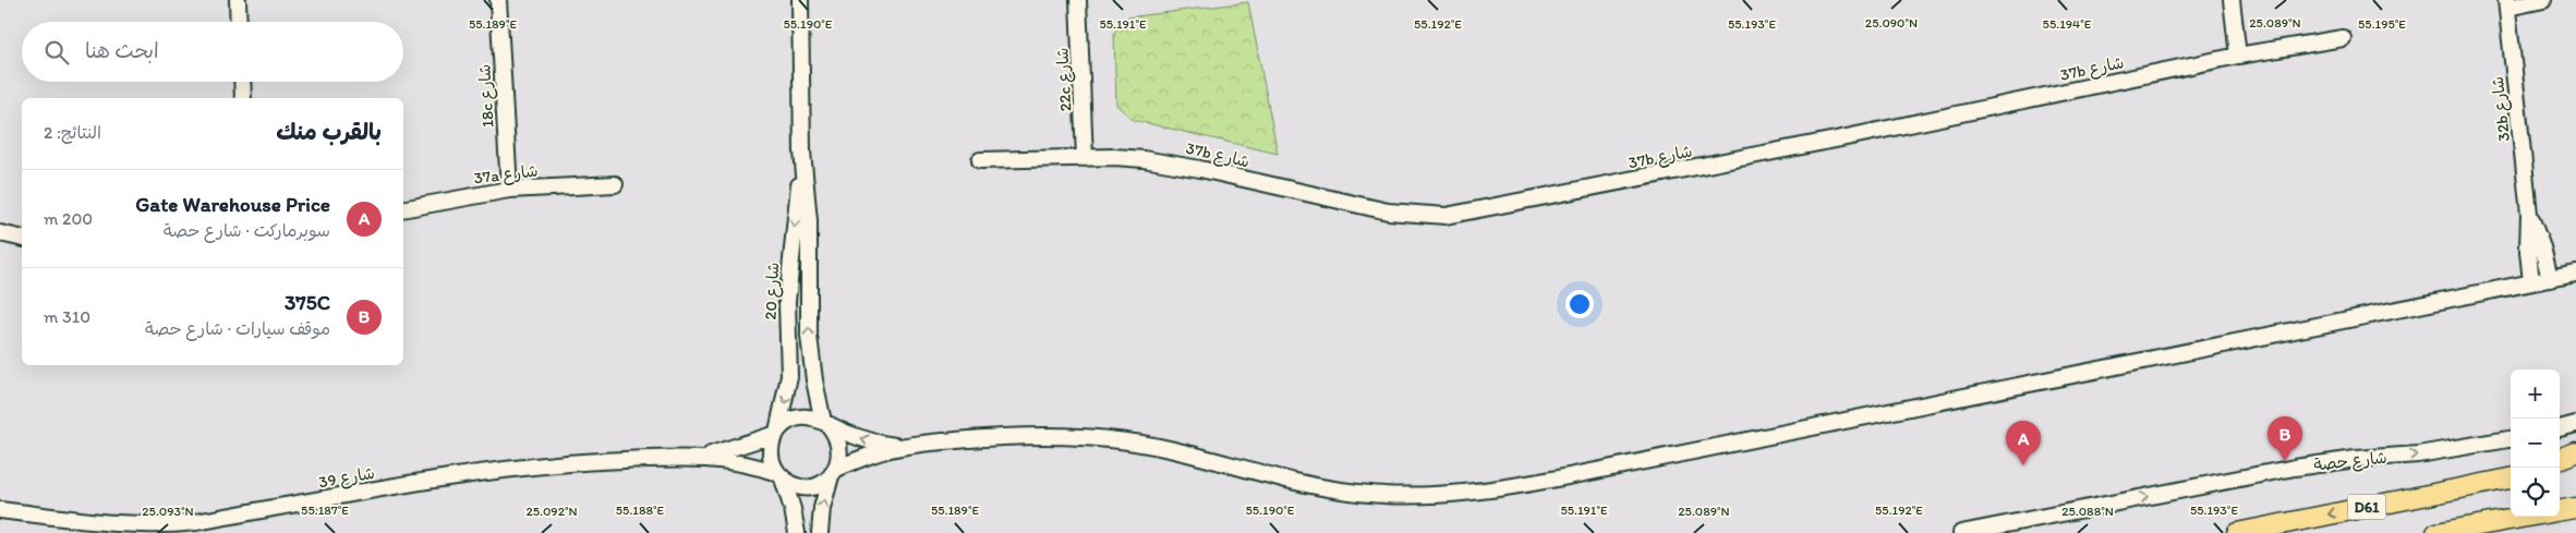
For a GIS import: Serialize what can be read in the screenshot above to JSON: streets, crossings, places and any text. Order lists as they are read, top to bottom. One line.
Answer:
{"streets":{"main road":["D61"],"street":["37b شارع","22c شارع","18c شارع","32b شارع","37a شارع","شارع 20","شارع حصة","شارع 39"]},"crossings":[["37b شارع","22c شارع"],["18c شارع","37a شارع"],["شارع 20","شارع 39"]],"page":{"search":"ابحث هنا","heading":["بالقرب منك","النتائج: 2"],"list":[{"mark":"A","name":"Gate Warehouse Price","note":"سوبرماركت · شارع حصة","value":"200 m"},{"mark":"B","name":"375C","note":"موقف سيارات · شارع حصة","value":"310 m"}],"map_buttons":["+","−"],"pins":["B","A"]},"coordinates":["25.090°N","25.089°N","55.191°E","55.194°E","55.189°E","55.190°E","55.192°E","55.193°E","55.195°E","55.187°E","55.188°E","25.093°N","25.092°N","25.088°N"]}
